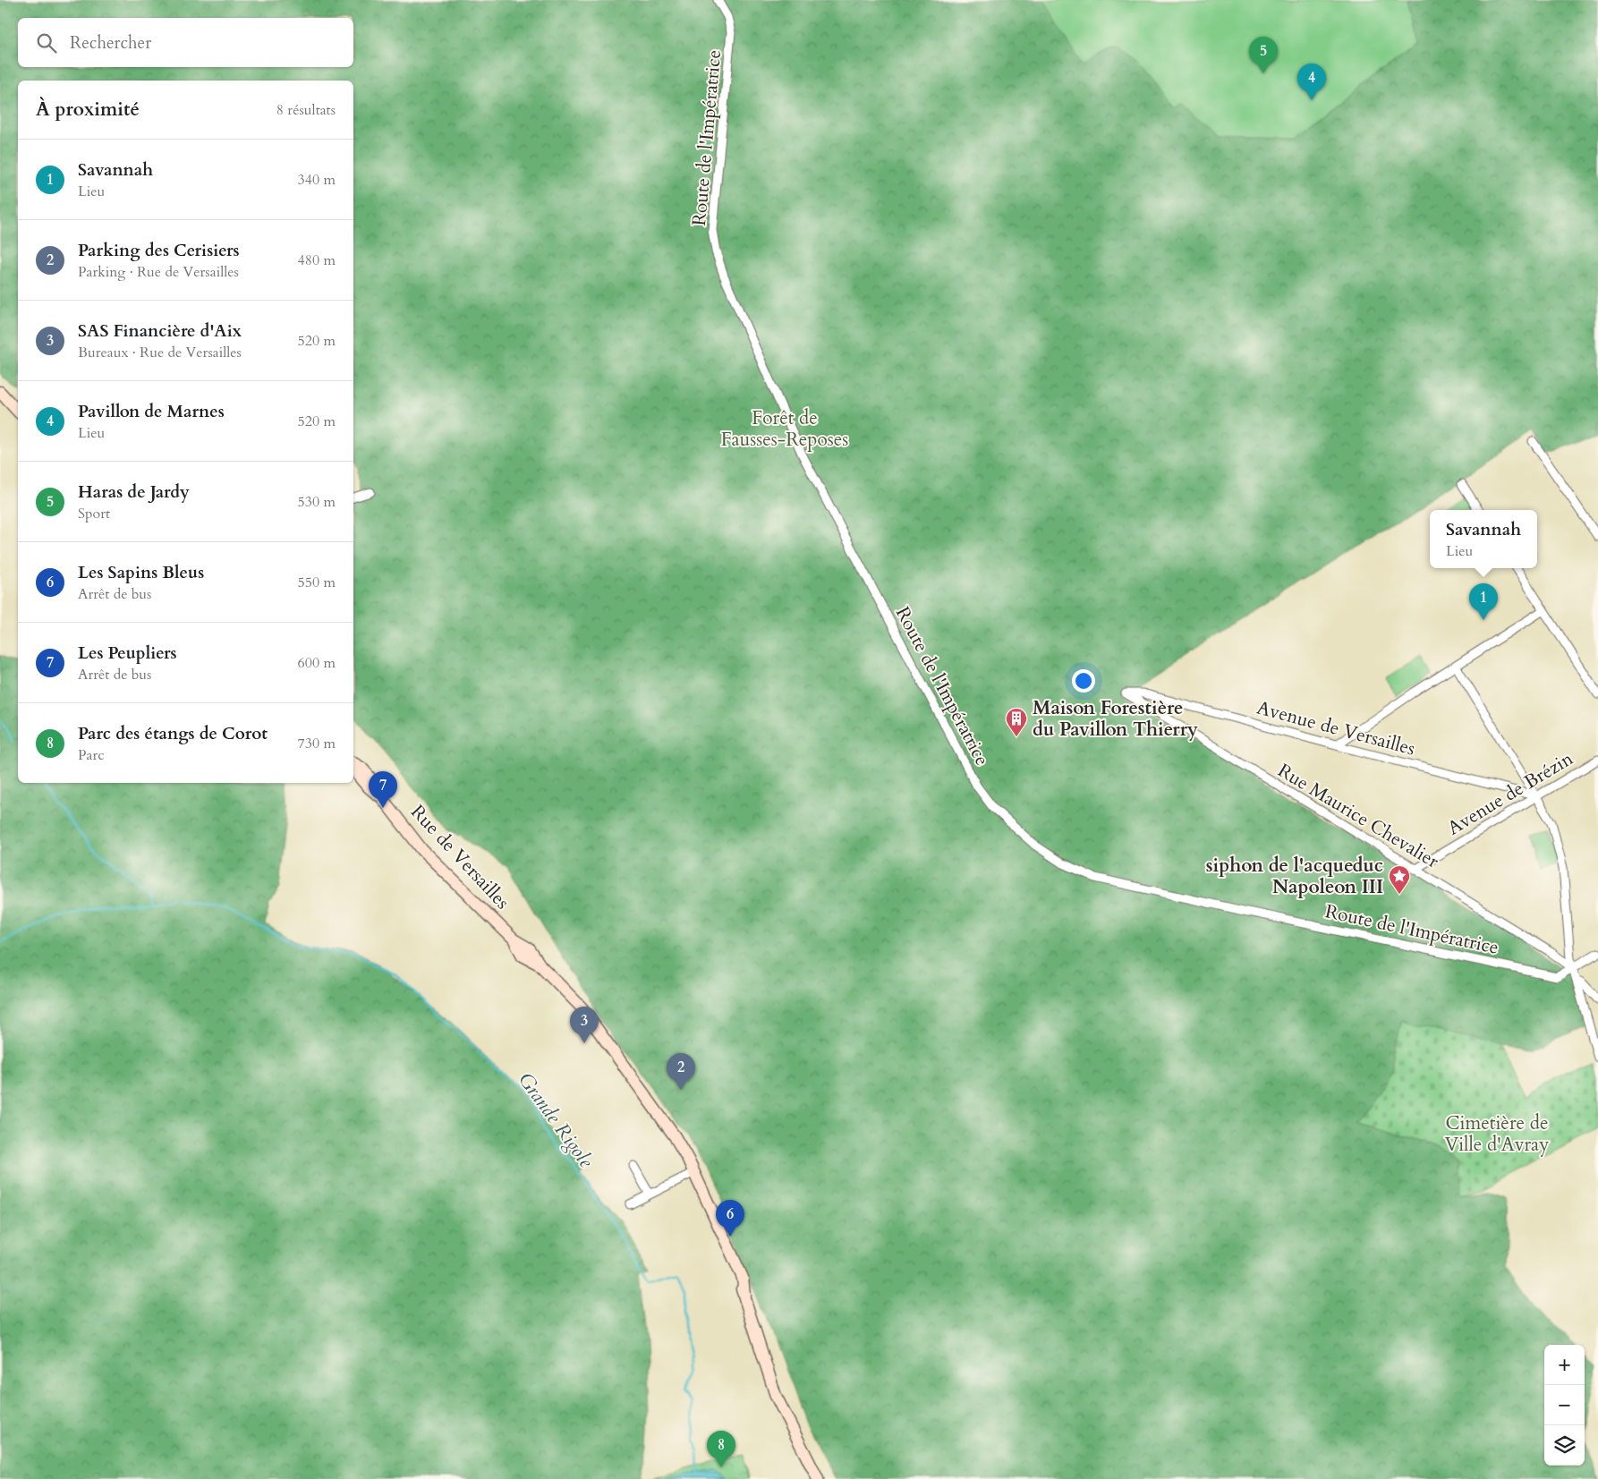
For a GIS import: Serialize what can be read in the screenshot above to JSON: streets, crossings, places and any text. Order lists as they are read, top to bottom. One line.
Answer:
{"streets":{"main road":["Rue de Versailles"],"street":["Route de l'Impératrice","Avenue de Versailles","Avenue de Brézin","Rue Maurice Chevalier"]},"crossings":[["Route de l'Impératrice","Rue Maurice Chevalier"],["Avenue de Versailles","Avenue de Brézin"],["Avenue de Versailles","Rue Maurice Chevalier"],["Avenue de Brézin","Rue Maurice Chevalier"]],"water":["Grande Rigole"],"parks":["Forêt de Fausses-Reposes","Cimetière de Ville d'Avray"],"places":{"building":["Maison Forestière du Pavillon Thierry"],"place":["siphon de l'acqueduc Napoleon III"]},"page":{"search":"Rechercher","pins":["5","4","1","7","3","2","6","8"],"heading":["À proximité","8 résultats"],"list":[{"mark":"1","name":"Savannah","note":"Lieu","value":"340 m"},{"mark":"2","name":"Parking des Cerisiers","note":"Parking · Rue de Versailles","value":"480 m"},{"mark":"3","name":"SAS Financière d'Aix","note":"Bureaux · Rue de Versailles","value":"520 m"},{"mark":"4","name":"Pavillon de Marnes","note":"Lieu","value":"520 m"},{"mark":"5","name":"Haras de Jardy","note":"Sport","value":"530 m"},{"mark":"6","name":"Les Sapins Bleus","note":"Arrêt de bus","value":"550 m"},{"mark":"7","name":"Les Peupliers","note":"Arrêt de bus","value":"600 m"},{"mark":"8","name":"Parc des étangs de Corot","note":"Parc","value":"730 m"}],"popup":["Savannah","Lieu"],"map_buttons":["+","−"]}}
